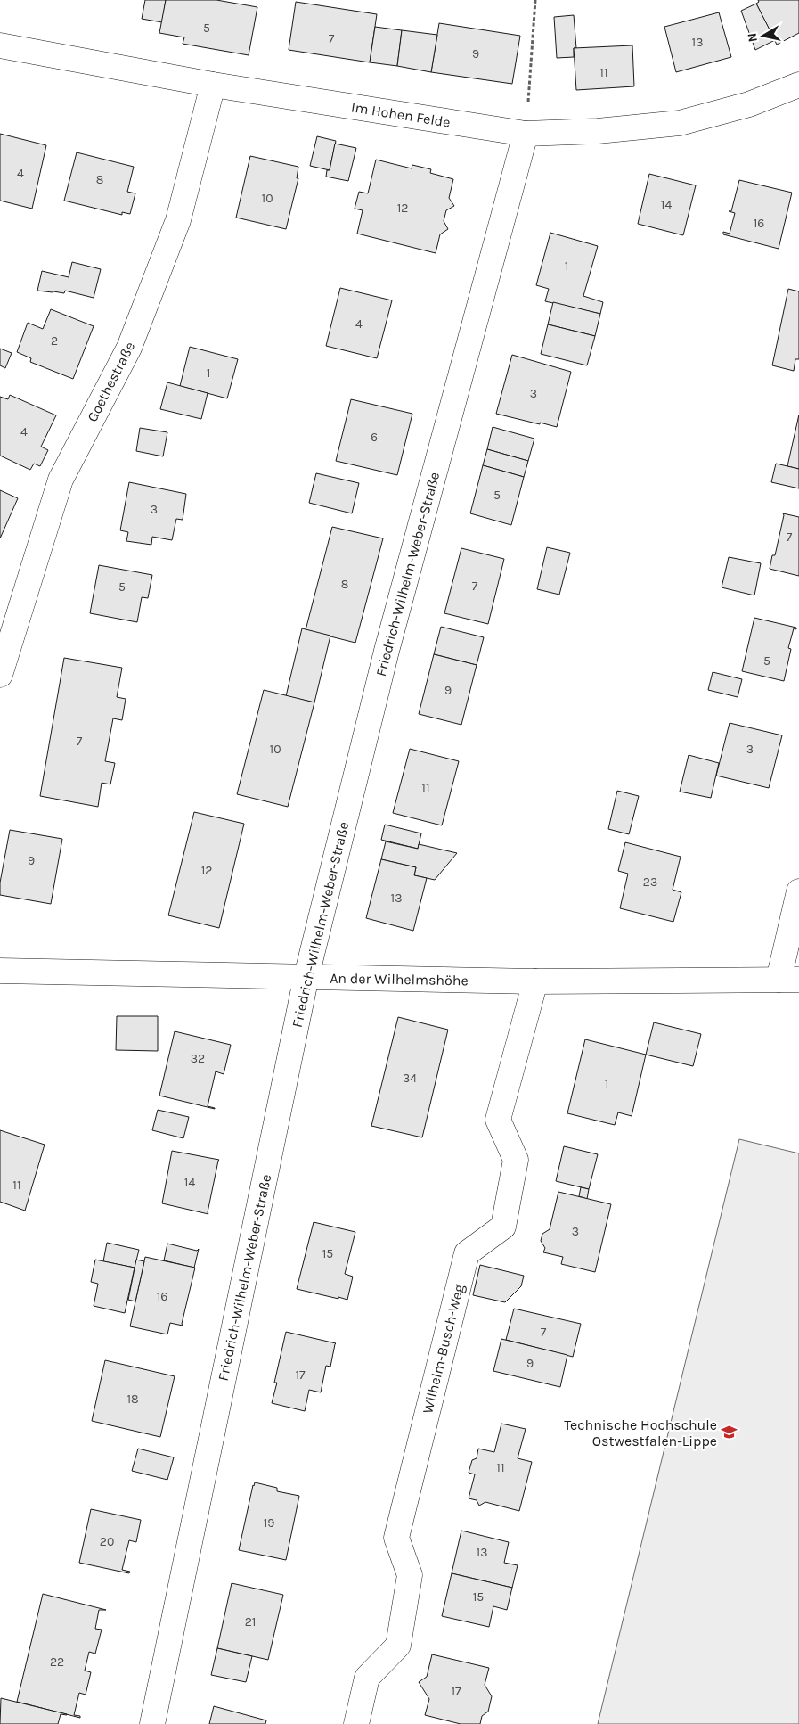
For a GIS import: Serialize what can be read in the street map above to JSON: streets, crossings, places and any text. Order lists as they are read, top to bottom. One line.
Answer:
{"streets":{"street":["Im Hohen Felde","Goethestraße","Friedrich-Wilhelm-Weber-Straße","An der Wilhelmshöhe","Wilhelm-Busch-Weg"]},"crossings":[["Im Hohen Felde","Goethestraße"],["Im Hohen Felde","Friedrich-Wilhelm-Weber-Straße"],["Friedrich-Wilhelm-Weber-Straße","An der Wilhelmshöhe"],["An der Wilhelmshöhe","Wilhelm-Busch-Weg"]],"places":{"school or university":["Technische Hochschule Ostwestfalen-Lippe"]},"house_numbers":["5","7","13","9","11","4","8","10","14","12","16","1","4","2","1","3","4","6","5","3","7","8","7","5","5","9","7","10","3","11","9","12","23","13","32","34","1","14","11","3","15","16","7","9","17","18","11","19","20","13","15","21","22","17"],"north":"left"}
